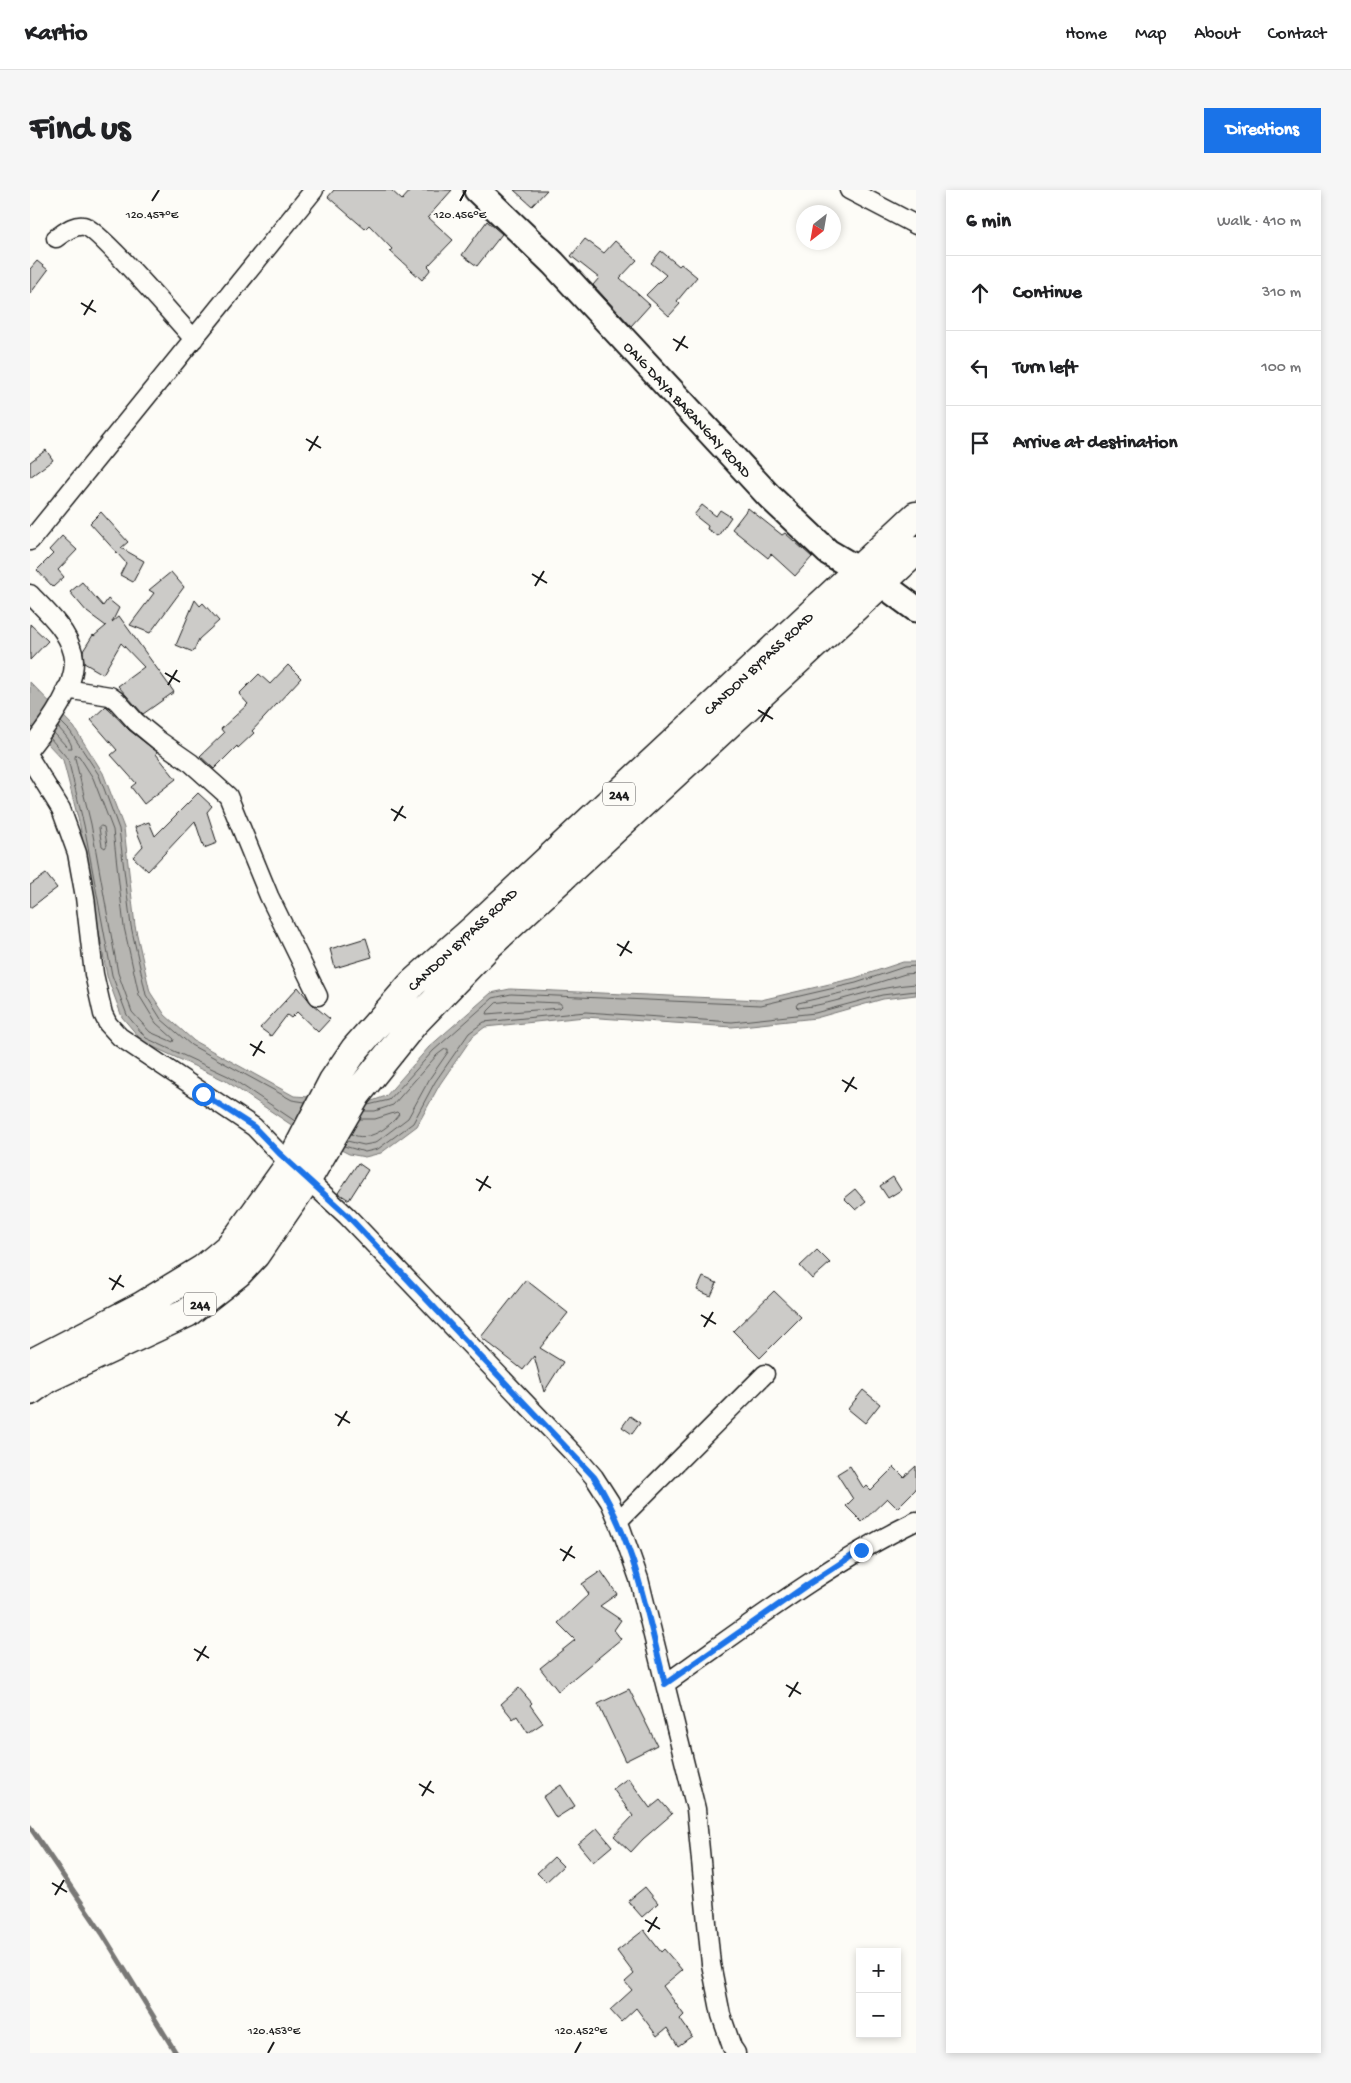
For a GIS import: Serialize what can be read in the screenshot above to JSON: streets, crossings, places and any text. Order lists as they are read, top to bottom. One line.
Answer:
{"streets":{"highway":["CANDON BYPASS ROAD","244"],"street":["OAIG DAYA BARANGAY ROAD"]},"crossings":[["OAIG DAYA BARANGAY ROAD","CANDON BYPASS ROAD"]],"north":"bottom left","page":{"header":"Kartio","nav":["Home","Map","About","Contact"],"buttons":"Directions","title":"Find us","heading":["6 min","Walk · 410 m"],"list":[["Continue","310 m"],["Turn left","100 m"],"Arrive at destination"],"map_buttons":["+","−"]},"coordinates":["120.457°E","120.456°E","120.453°E","120.452°E"]}
